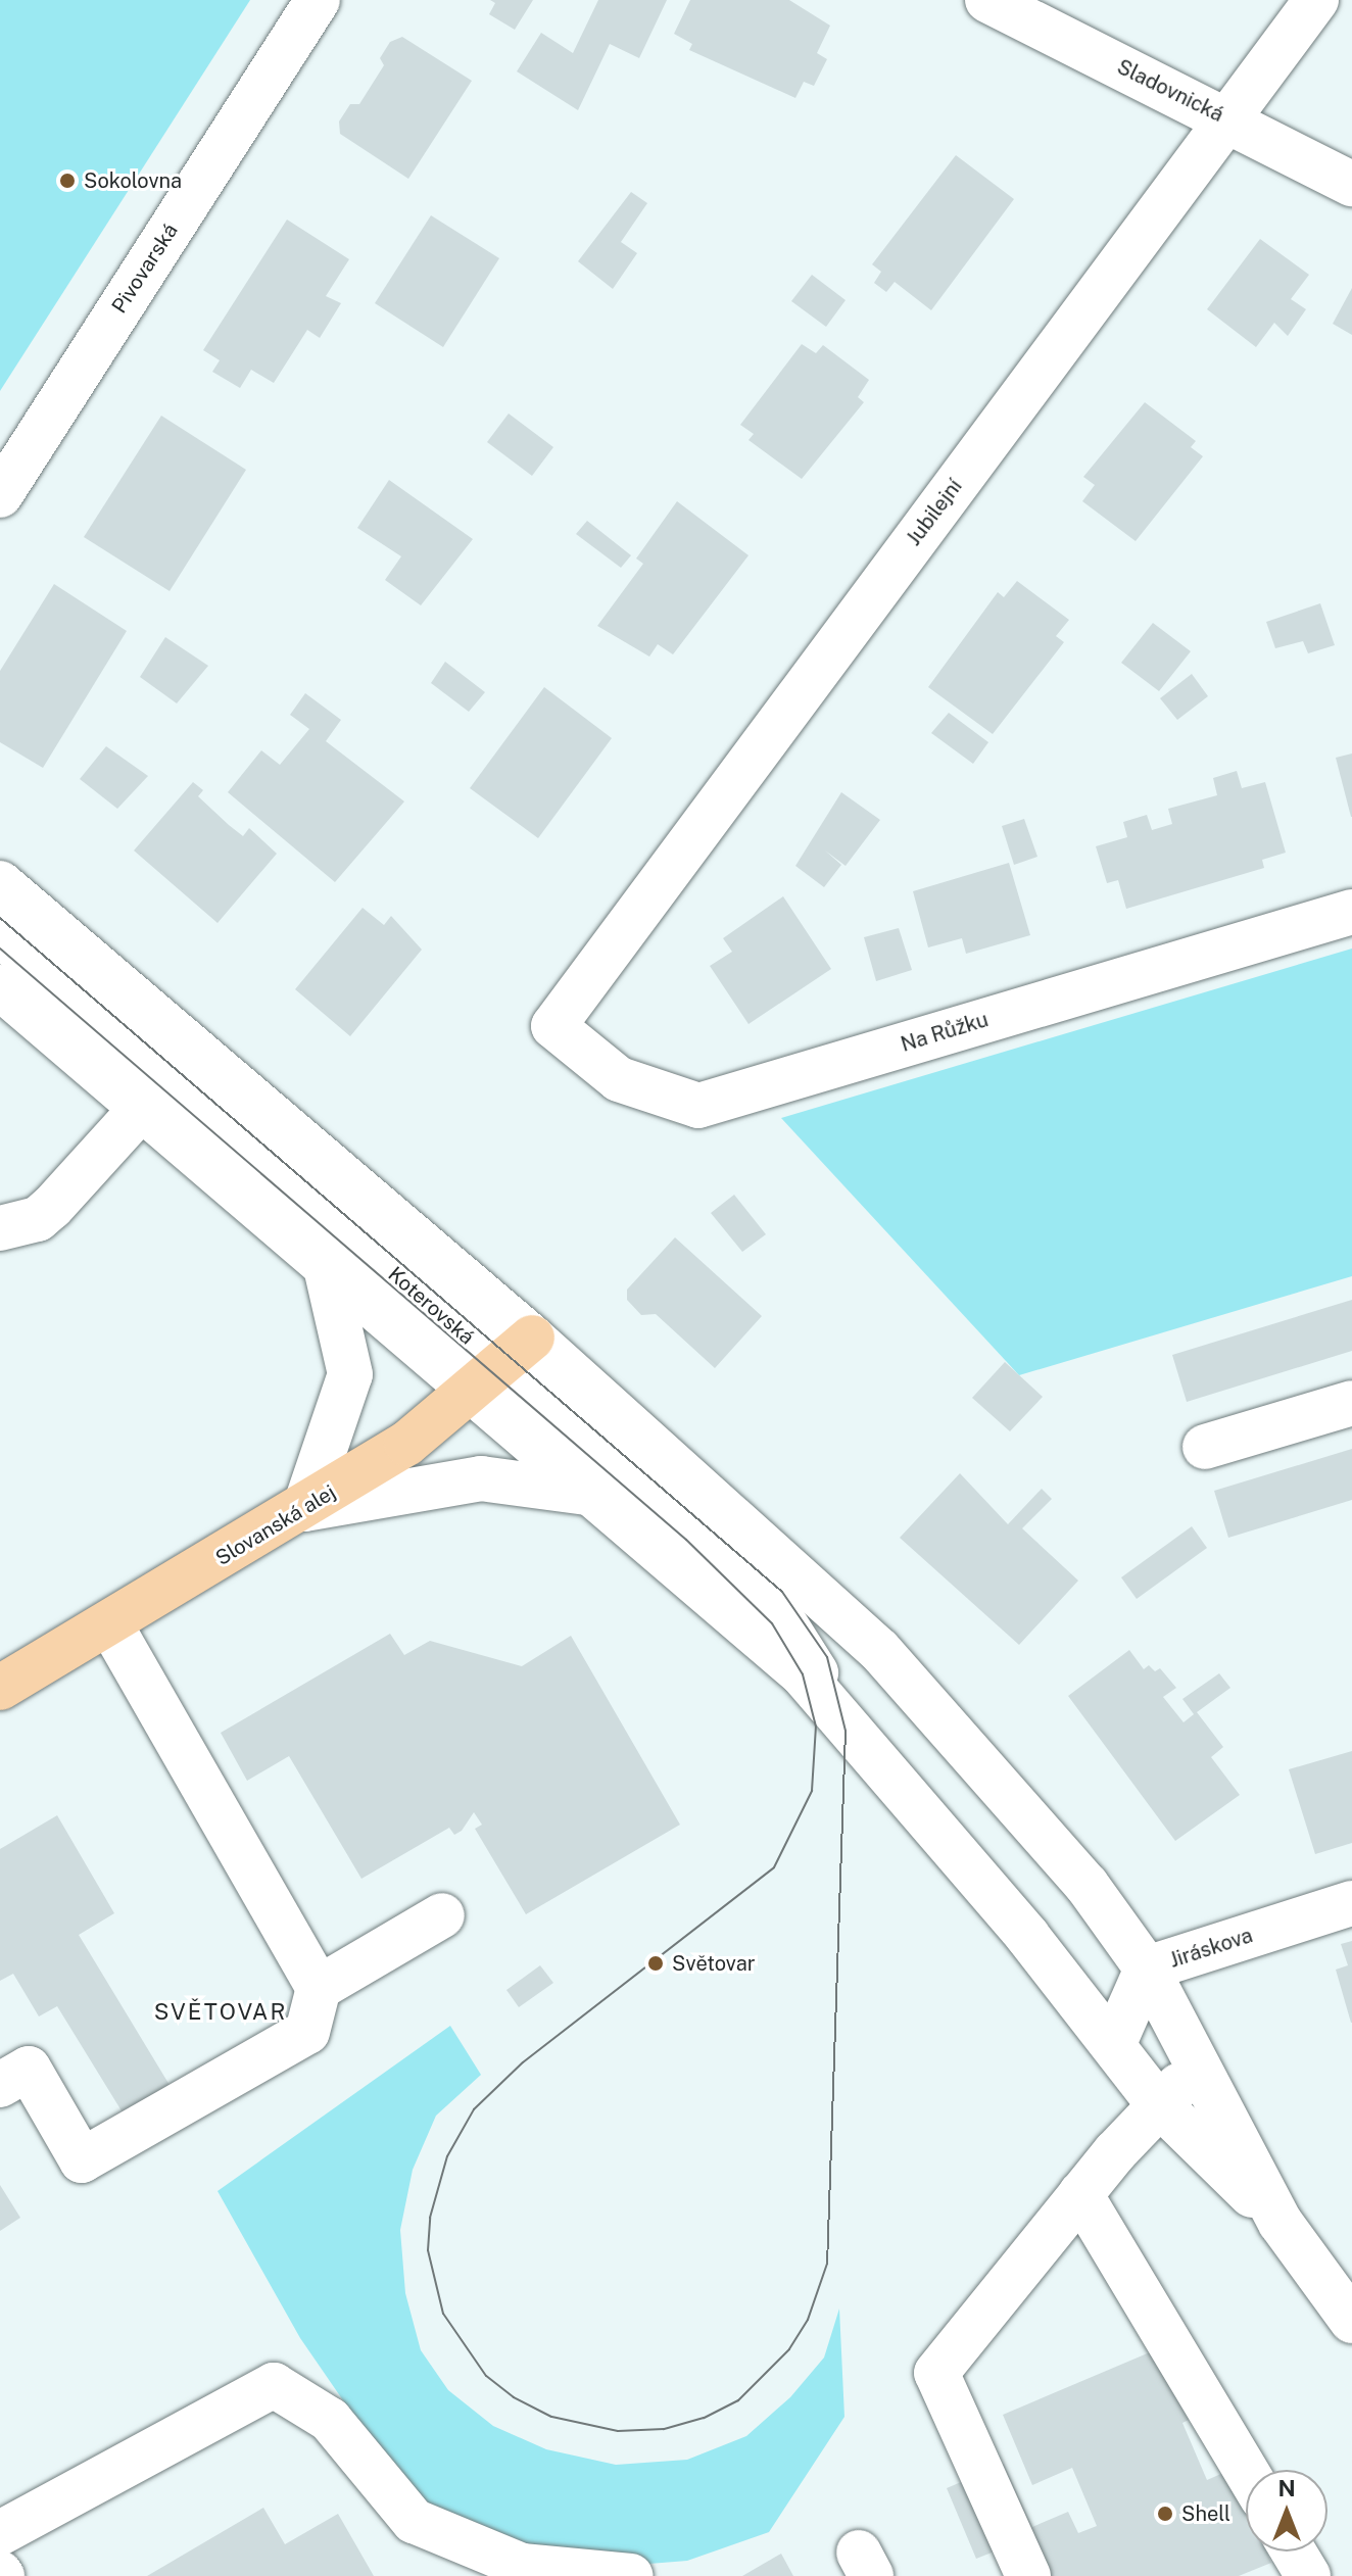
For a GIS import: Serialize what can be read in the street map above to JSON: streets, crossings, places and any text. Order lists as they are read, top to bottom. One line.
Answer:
{"streets":{"main road":["Slovanská alej"],"street":["Sladovnická","Pivovarská","Jubilejní","Na Růžku","Koterovská","Jiráskova"]},"crossings":[["Sladovnická","Jubilejní"],["Jubilejní","Na Růžku"],["Koterovská","Slovanská alej"]],"districts":["SVĚTOVAR"],"places":["Sokolovna","Světovar","Shell"],"north":"top"}
